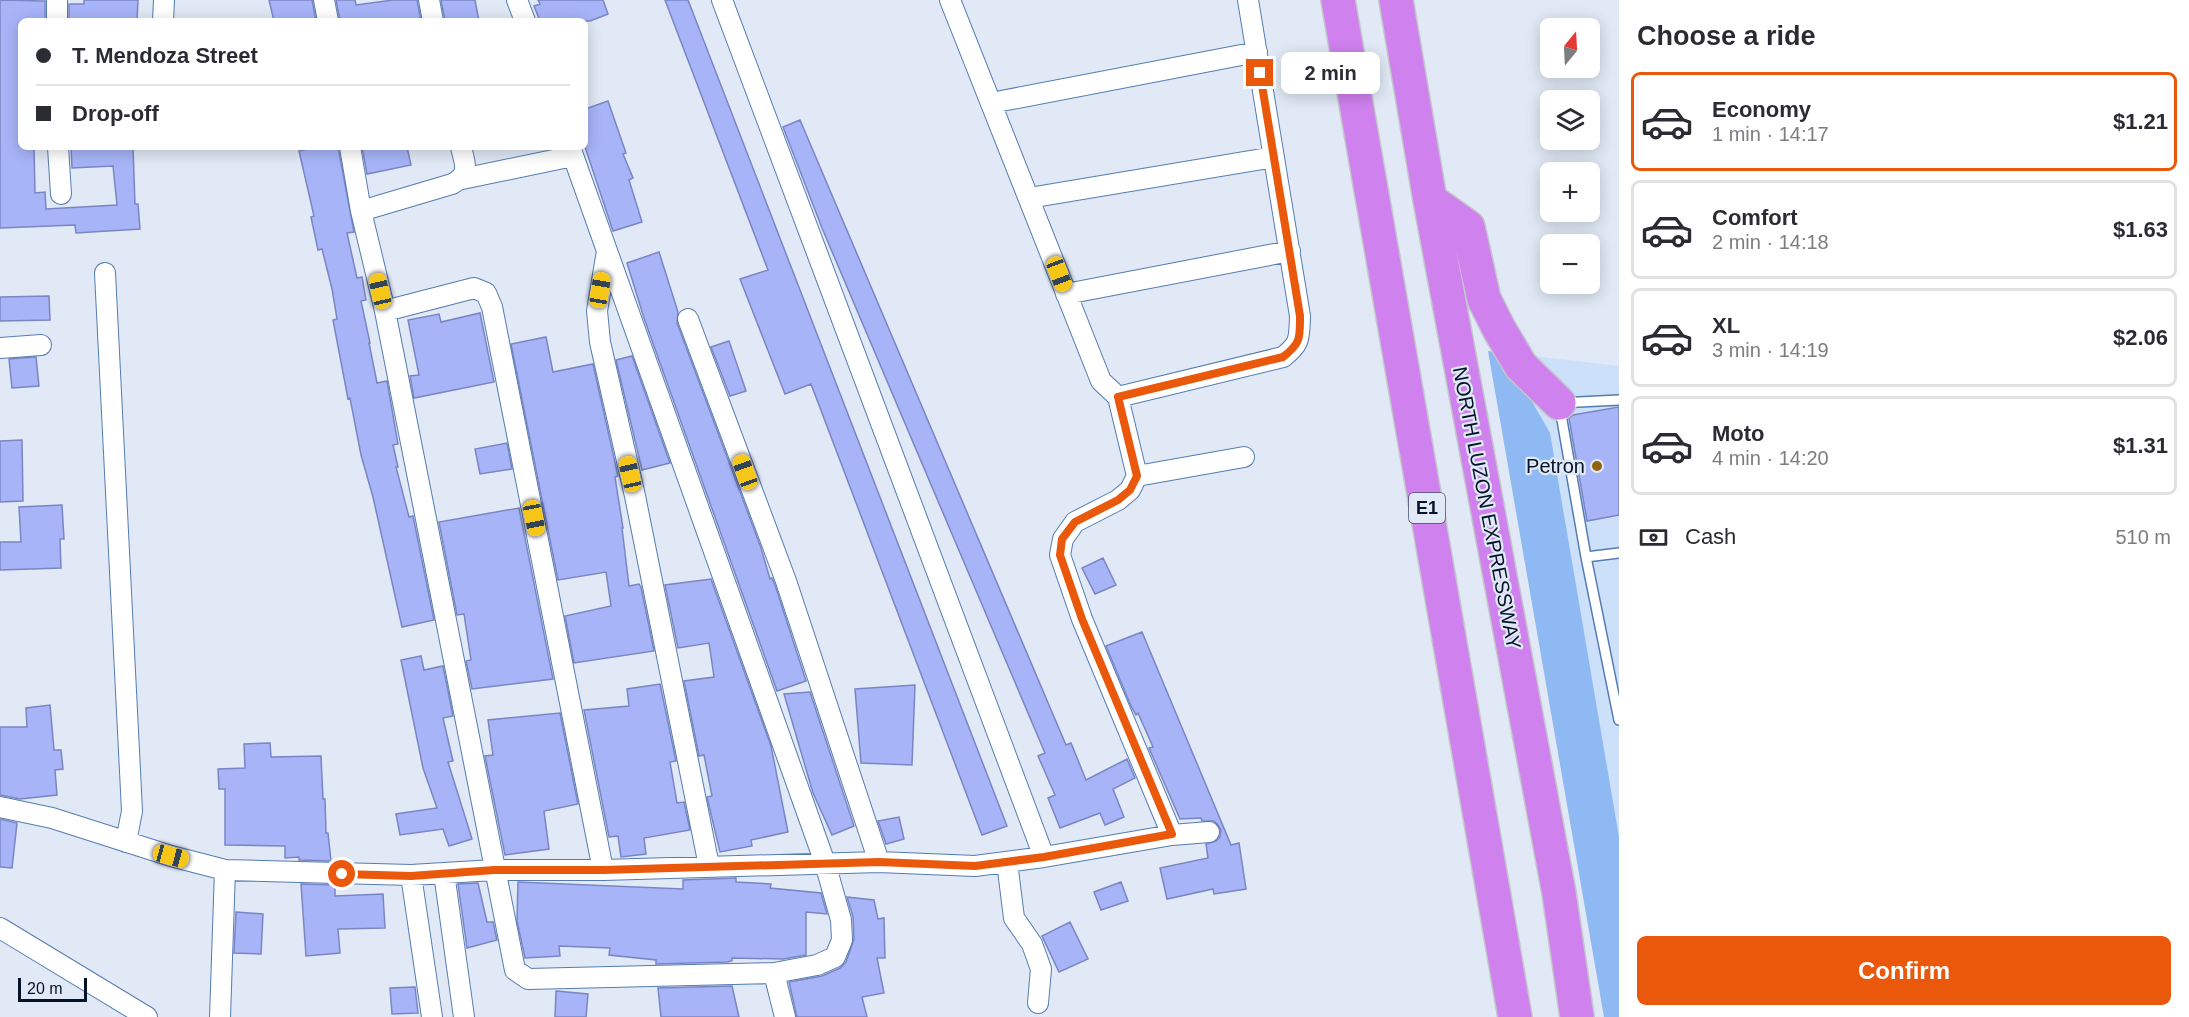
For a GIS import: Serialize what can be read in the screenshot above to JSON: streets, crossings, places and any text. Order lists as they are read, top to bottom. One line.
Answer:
{"streets":{"highway":["E1","NORTH LUZON EXPRESSWAY"]},"places":["Petron"],"scale_bar":"20 m","north":"top","page":{"heading":"Choose a ride","map_buttons":["+","−"],"banner":["T. Mendoza Street","Drop-off"],"bubble":"2 min","list":[{"name":"Economy","note":"1 min · 14:17","value":"$1.21"},{"name":"Comfort","note":"2 min · 14:18","value":"$1.63"},{"name":"XL","note":"3 min · 14:19","value":"$2.06"},{"name":"Moto","note":"4 min · 14:20","value":"$1.31"}],"pay":["Cash","510 m"],"buttons":"Confirm","scale":"20 m"}}
